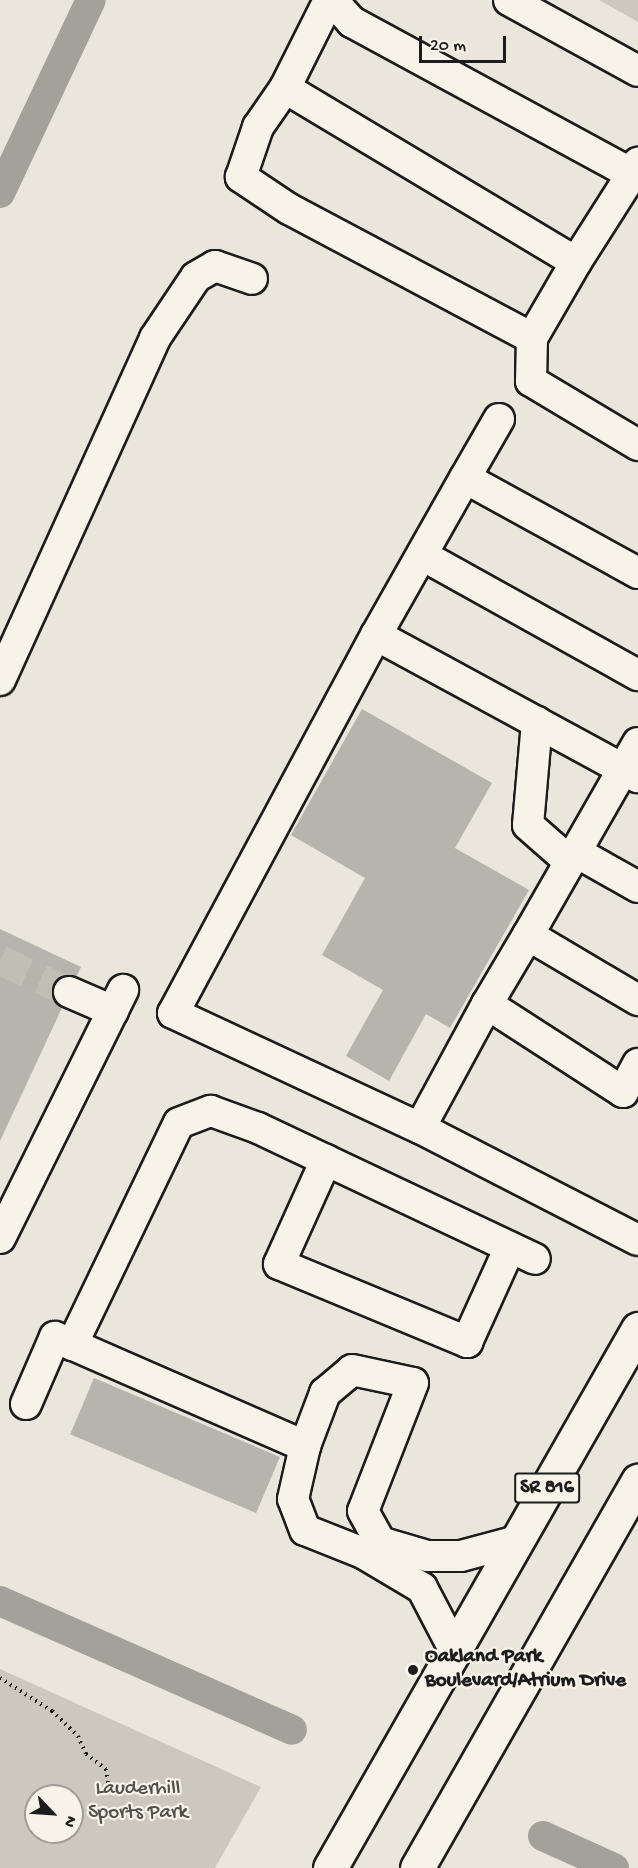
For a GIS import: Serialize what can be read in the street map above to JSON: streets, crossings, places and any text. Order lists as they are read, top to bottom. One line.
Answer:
{"streets":{"main road":["SR 816"]},"parks":["Lauderhill Sports Park"],"places":["Oakland Park Boulevard/Atrium Drive"],"scale_bar":"20 m","north":"bottom right"}
